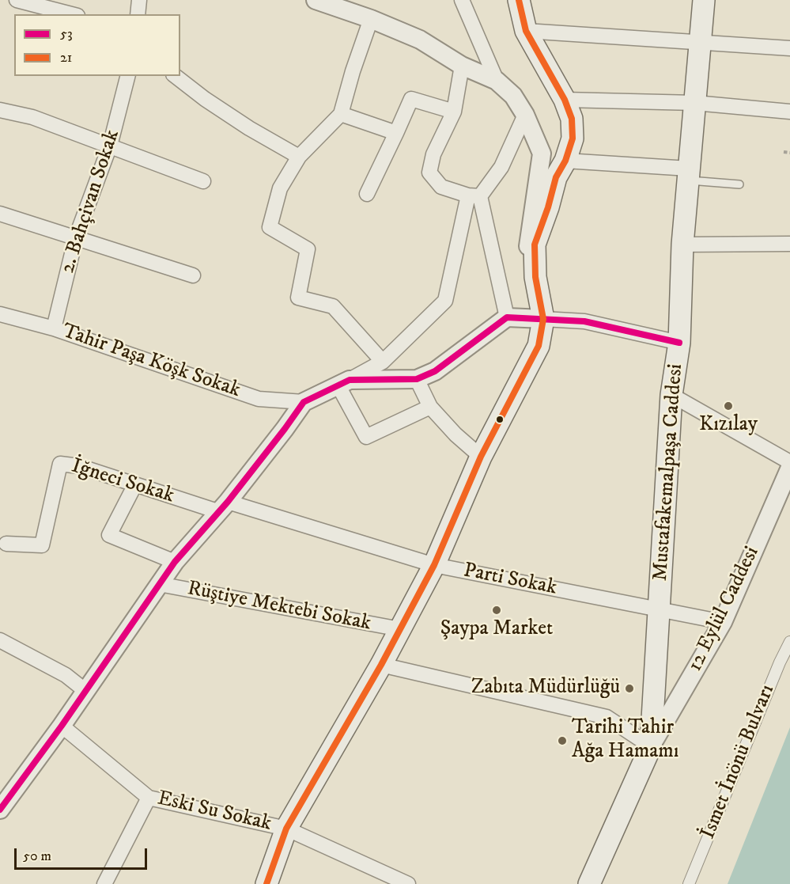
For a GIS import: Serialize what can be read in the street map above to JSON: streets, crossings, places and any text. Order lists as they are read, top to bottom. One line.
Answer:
{"streets":{"main road":["Mustafakemalpaşa Caddesi"],"street":["2. Bahçivan Sokak","Tahir Paşa Köşk Sokak","İğneci Sokak","Parti Sokak","Rüştiye Mektebi Sokak","12 Eylül Caddesi","İsmet İnönü Bulvarı","Eski Su Sokak"]},"crossings":[["2. Bahçivan Sokak","Tahir Paşa Köşk Sokak"],["Mustafakemalpaşa Caddesi","Parti Sokak"],["Mustafakemalpaşa Caddesi","12 Eylül Caddesi"],["İğneci Sokak","Parti Sokak"],["Parti Sokak","12 Eylül Caddesi"]],"places":["Kızılay","Şaypa Market","Zabıta Müdürlüğü","Tarihi Tahir Ağa Hamamı"],"lines":["transit line 21","transit line 53"],"legend":["53","21"],"scale_bar":"50 m"}
